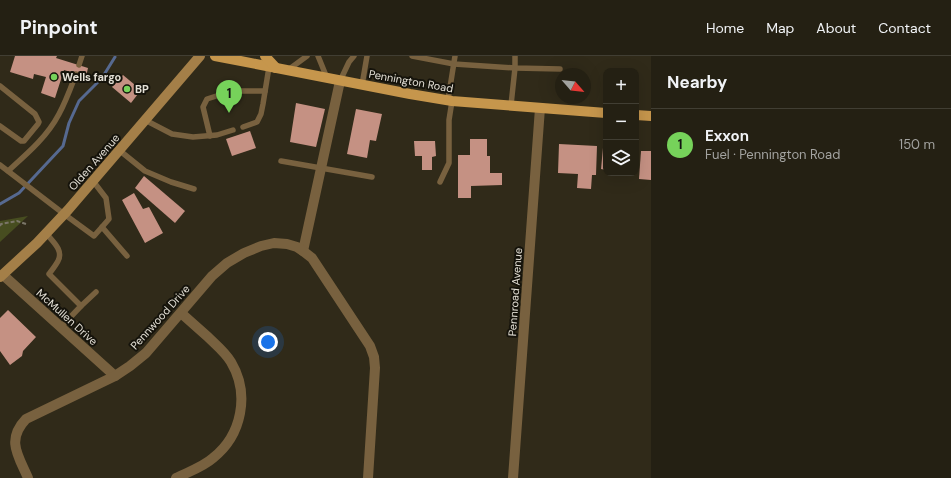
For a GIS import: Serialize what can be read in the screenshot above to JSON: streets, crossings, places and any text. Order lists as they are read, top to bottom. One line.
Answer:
{"streets":{"main road":["Pennington Road","Olden Avenue"],"street":["Pennroad Avenue","McMullen Drive","Pennwood Drive"]},"crossings":[["Pennington Road","Pennroad Avenue"],["Olden Avenue","McMullen Drive"],["McMullen Drive","Pennwood Drive"]],"places":["Wells fargo","BP"],"north":"bottom right","page":{"header":"Pinpoint","nav":["Home","Map","About","Contact"],"heading":"Nearby","map_buttons":["+","−"],"pins":"1","list":[{"mark":"1","name":"Exxon","note":"Fuel · Pennington Road","value":"150 m"}]}}
